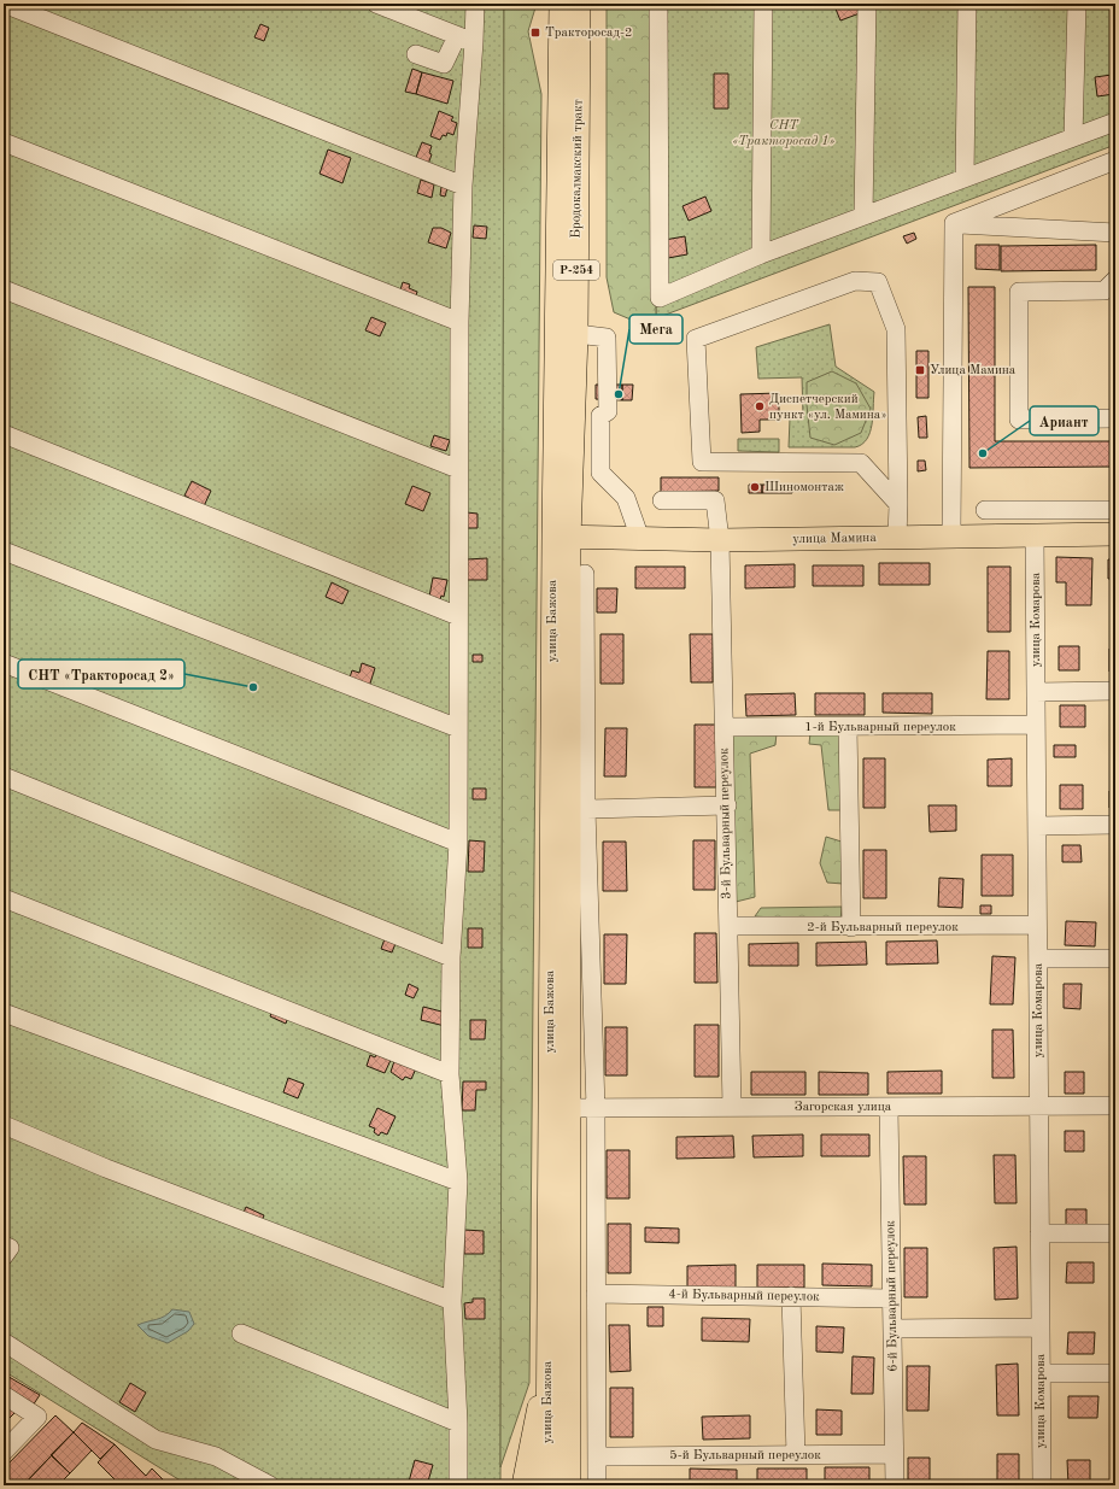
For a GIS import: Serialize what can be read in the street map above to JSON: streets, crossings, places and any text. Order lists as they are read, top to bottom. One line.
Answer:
{"streets":{"main road":["Бродокалмакский тракт","Р-254","улица Мамина","улица Бажова"],"street":["улица Комарова","1-й Бульварный переулок","3-й Бульварный переулок","2-й Бульварный переулок","Загорская улица","4-й Бульварный переулок","6-й Бульварный переулок","5-й Бульварный переулок"]},"crossings":[["Бродокалмакский тракт","улица Мамина"],["Бродокалмакский тракт","улица Бажова"],["улица Мамина","улица Комарова"],["улица Мамина","улица Бажова"],["улица Мамина","3-й Бульварный переулок"],["улица Комарова","1-й Бульварный переулок"],["улица Комарова","2-й Бульварный переулок"],["улица Комарова","Загорская улица"],["улица Бажова","Загорская улица"],["1-й Бульварный переулок","3-й Бульварный переулок"],["3-й Бульварный переулок","2-й Бульварный переулок"],["3-й Бульварный переулок","Загорская улица"],["Загорская улица","6-й Бульварный переулок"],["4-й Бульварный переулок","6-й Бульварный переулок"],["6-й Бульварный переулок","5-й Бульварный переулок"]],"parks":["СНТ «Тракторосад 1»"],"places":{"transit":["Тракторосад-2","Улица Мамина"],"other":["Мега","Диспетчерский пункт «ул. Мамина»","Ариант","Шиномонтаж","СНТ «Тракторосад 2»"]}}
